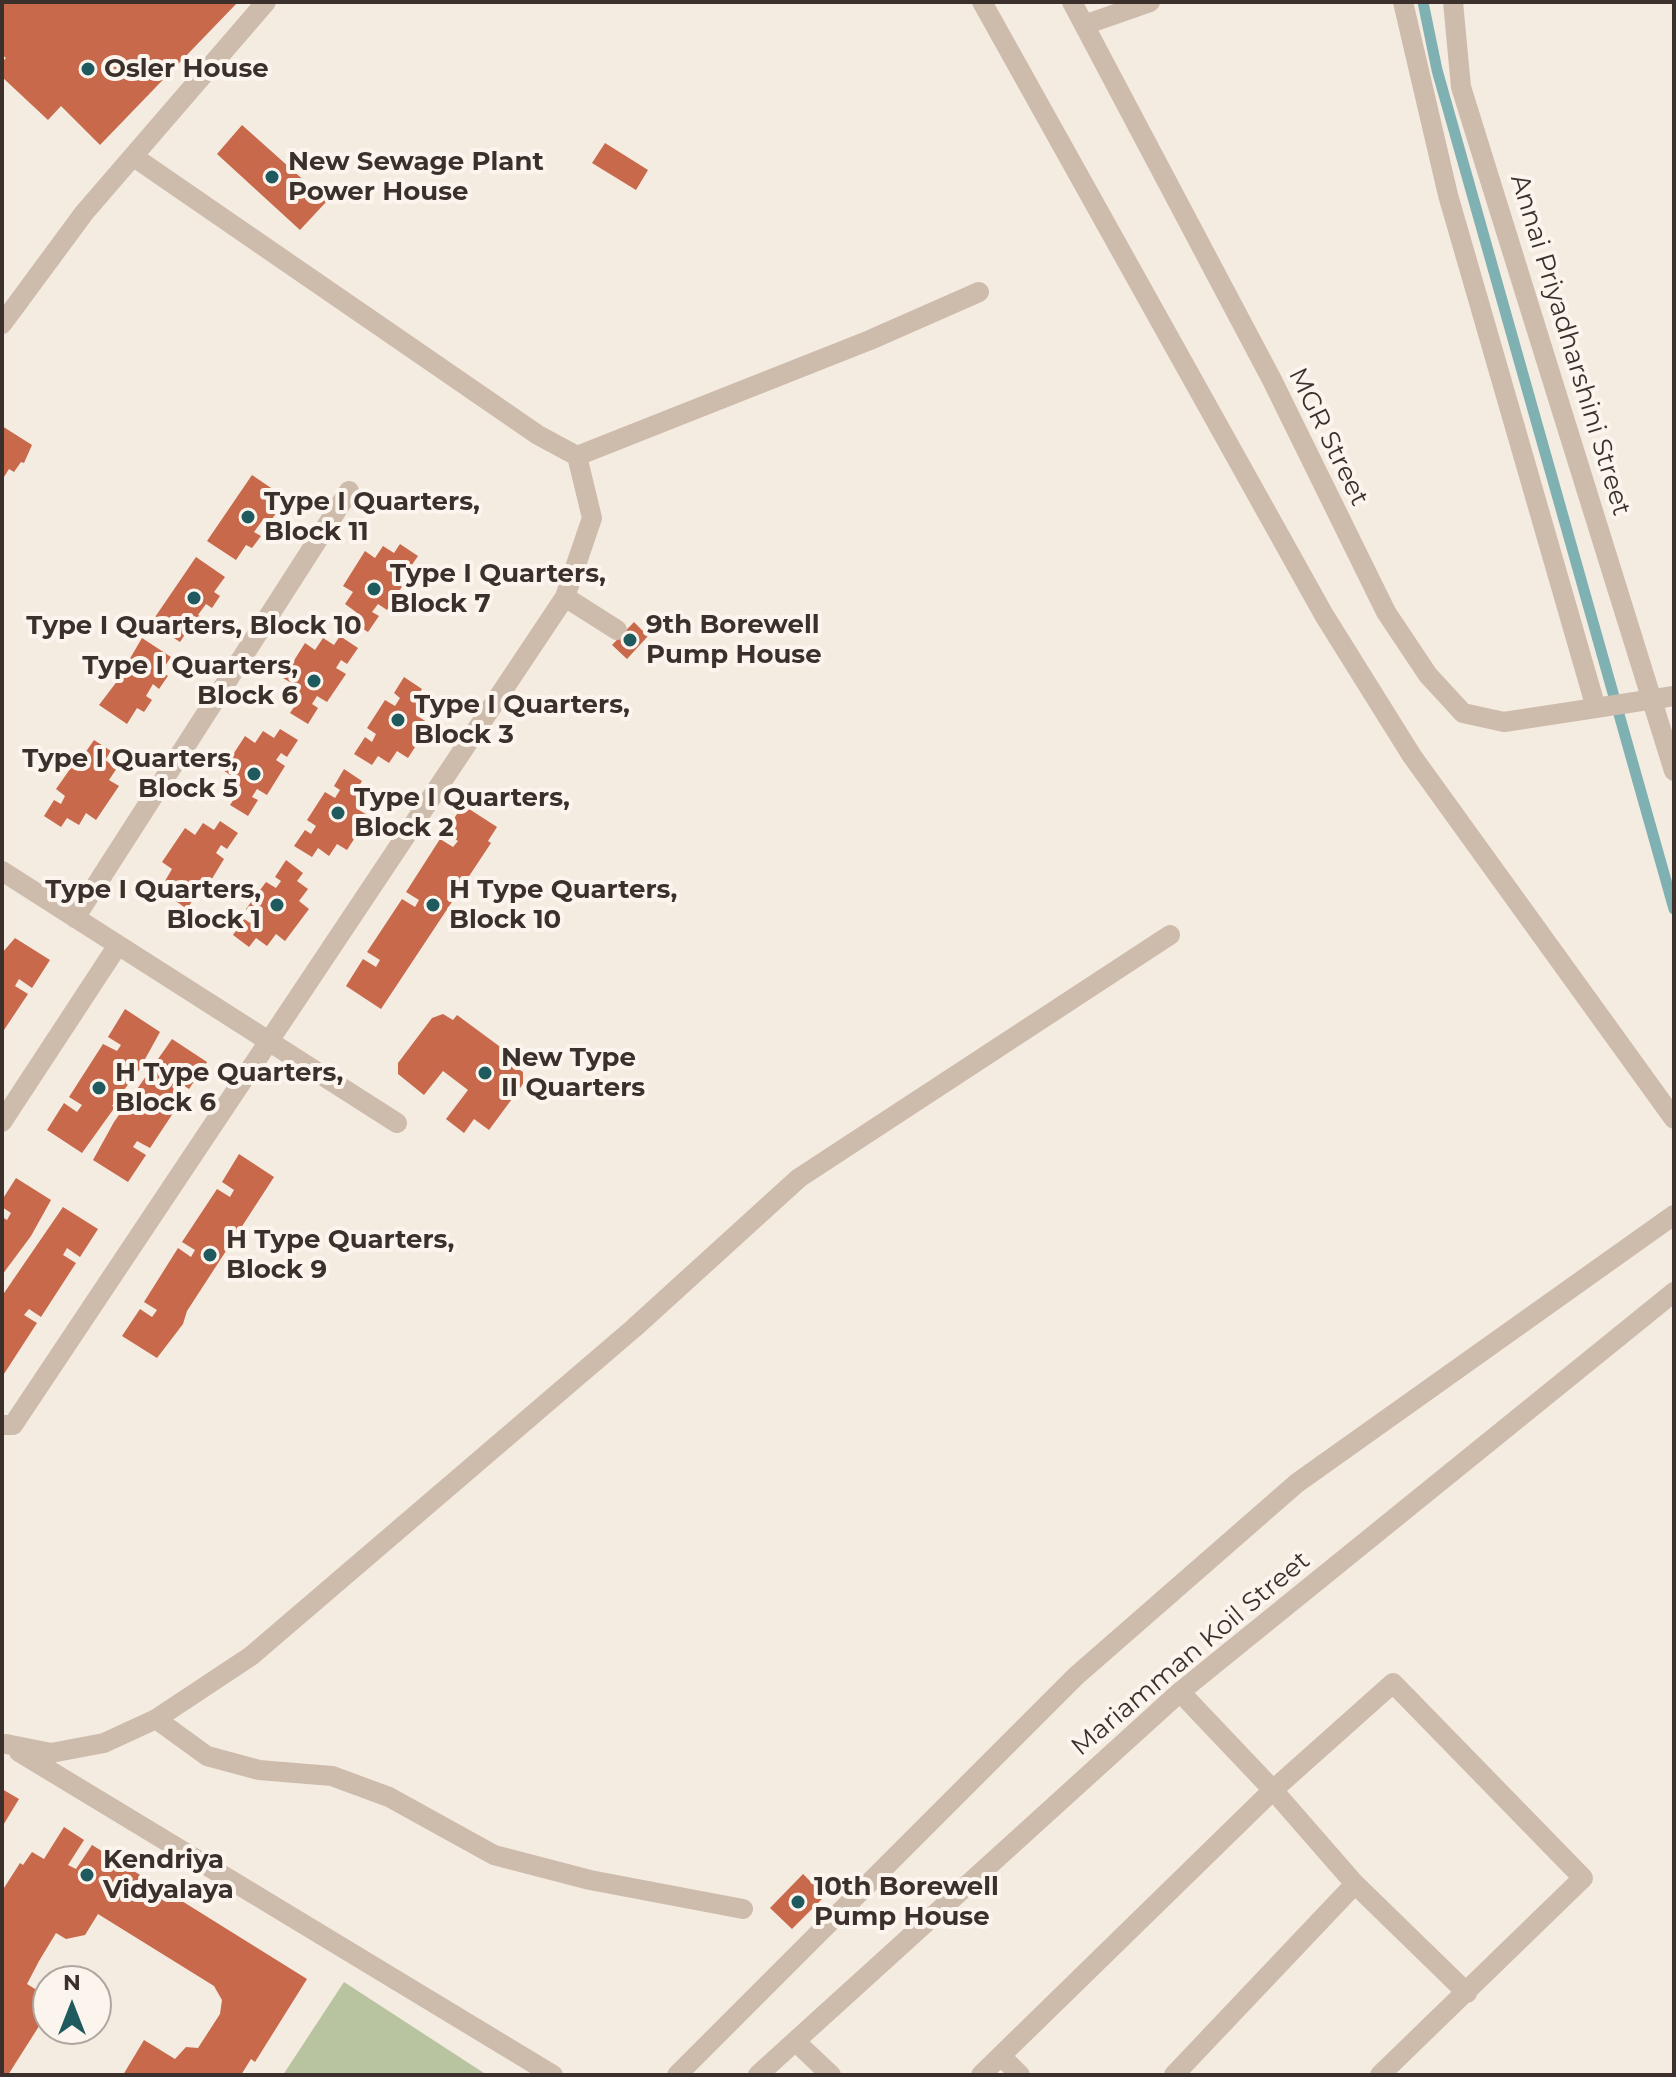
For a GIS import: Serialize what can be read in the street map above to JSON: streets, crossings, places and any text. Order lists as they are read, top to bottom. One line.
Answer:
{"streets":{"street":["Annai Priyadharshini Street","MGR Street","Mariamman Koil Street"]},"crossings":[["Annai Priyadharshini Street","MGR Street"]],"places":["Osler House","New Sewage Plant Power House","Type I Quarters, Block 11","Type I Quarters, Block 7","Type I Quarters, Block 10","9th Borewell Pump House","Type I Quarters, Block 6","Type I Quarters, Block 3","Type I Quarters, Block 5","Type I Quarters, Block 2","Type I Quarters, Block 1","H Type Quarters, Block 10","New Type II Quarters","H Type Quarters, Block 6","H Type Quarters, Block 9","Kendriya Vidyalaya","10th Borewell Pump House"],"north":"top"}
